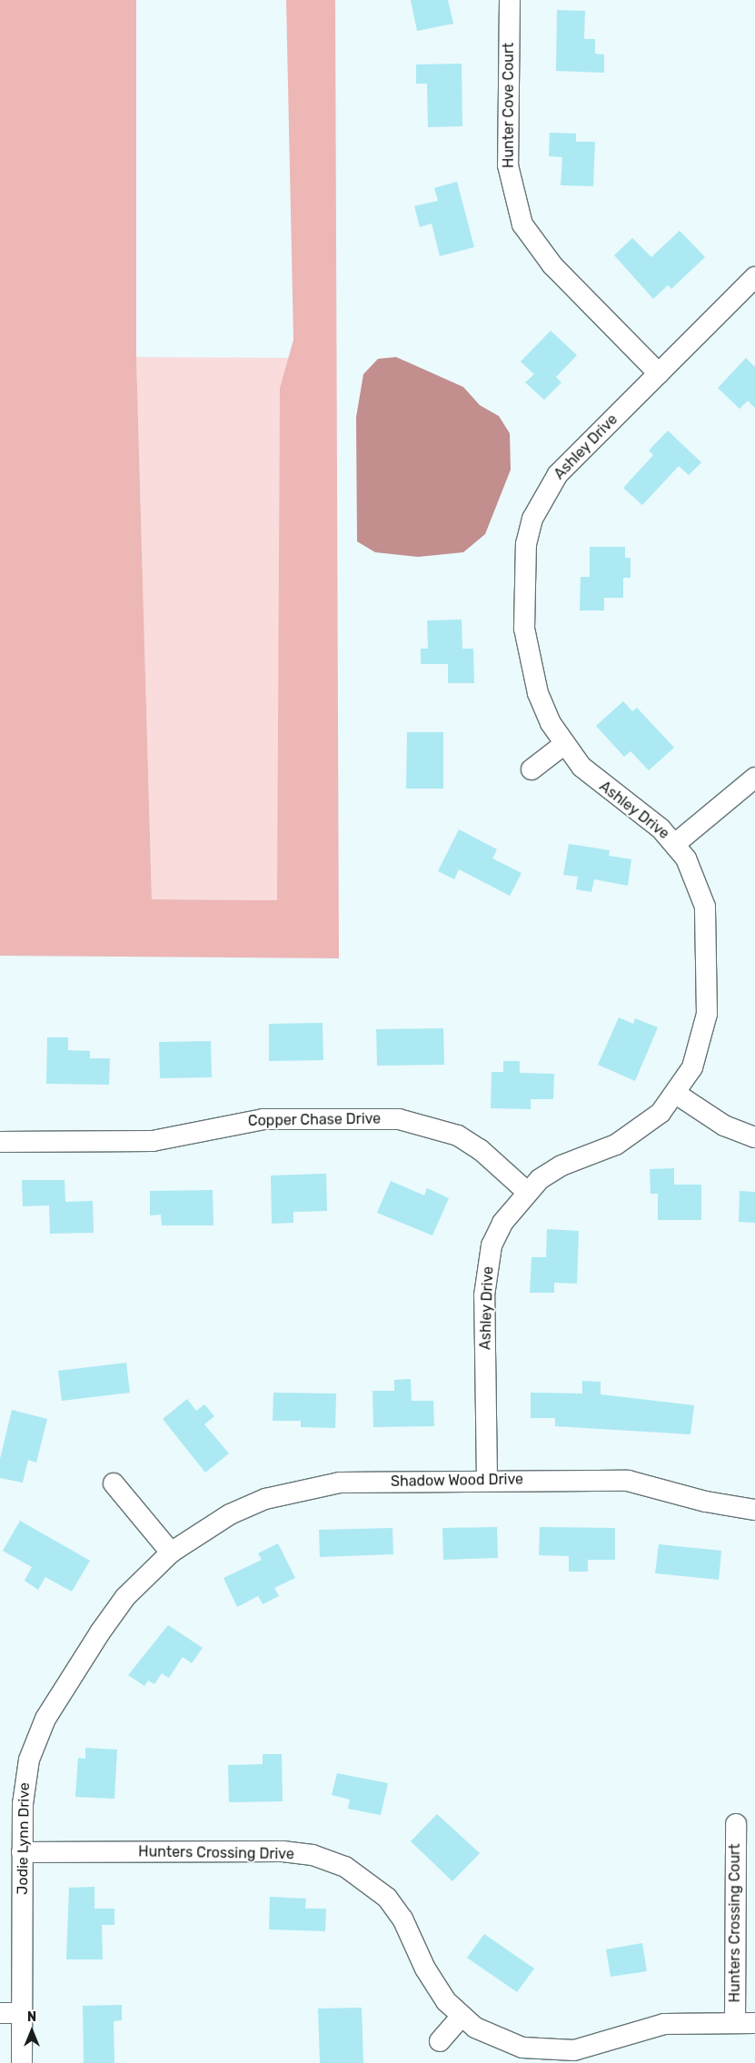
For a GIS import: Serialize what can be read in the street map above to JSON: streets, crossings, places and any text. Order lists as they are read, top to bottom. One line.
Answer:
{"streets":{"street":["Hunter Cove Court","Ashley Drive","Copper Chase Drive","Shadow Wood Drive","Jodie Lynn Drive","Hunters Crossing Drive","Hunters Crossing Court"]},"crossings":[["Hunter Cove Court","Ashley Drive"],["Ashley Drive","Copper Chase Drive"],["Ashley Drive","Shadow Wood Drive"],["Shadow Wood Drive","Jodie Lynn Drive"],["Jodie Lynn Drive","Hunters Crossing Drive"],["Hunters Crossing Drive","Hunters Crossing Court"]],"north":"top"}
